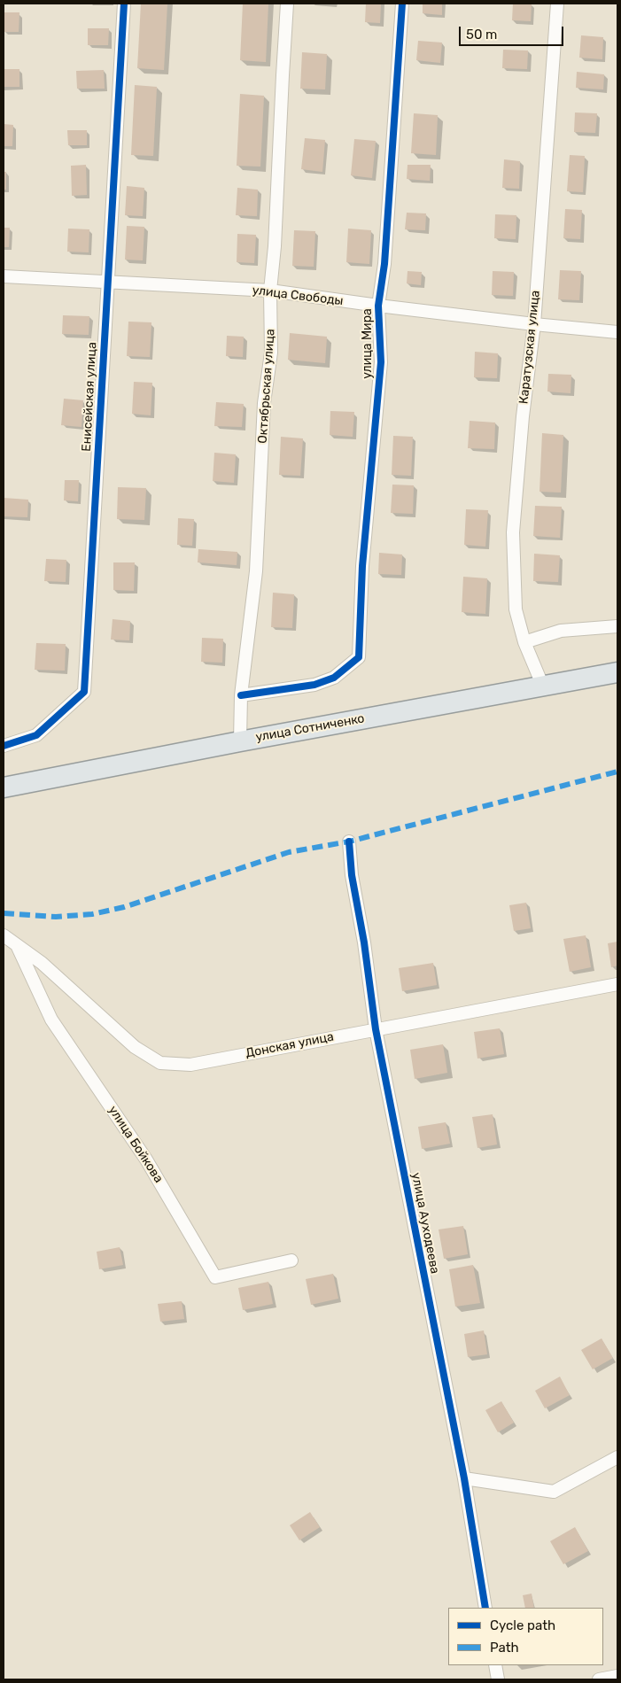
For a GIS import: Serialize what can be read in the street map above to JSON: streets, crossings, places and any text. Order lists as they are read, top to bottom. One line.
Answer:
{"streets":{"main road":["улица Сотниченко"],"street":["улица Свободы","улица Мира","Каратузская улица","Октябрьская улица","Енисейская улица","Донская улица","улица Бойкова","улица Ауходеева"]},"crossings":[["улица Свободы","улица Мира"],["улица Свободы","Каратузская улица"],["улица Свободы","Октябрьская улица"],["улица Свободы","Енисейская улица"],["улица Мира","Октябрьская улица"],["Каратузская улица","улица Сотниченко"],["Октябрьская улица","улица Сотниченко"],["Донская улица","улица Бойкова"],["Донская улица","улица Ауходеева"]],"legend":["Cycle path","Path"],"scale_bar":"50 m"}
